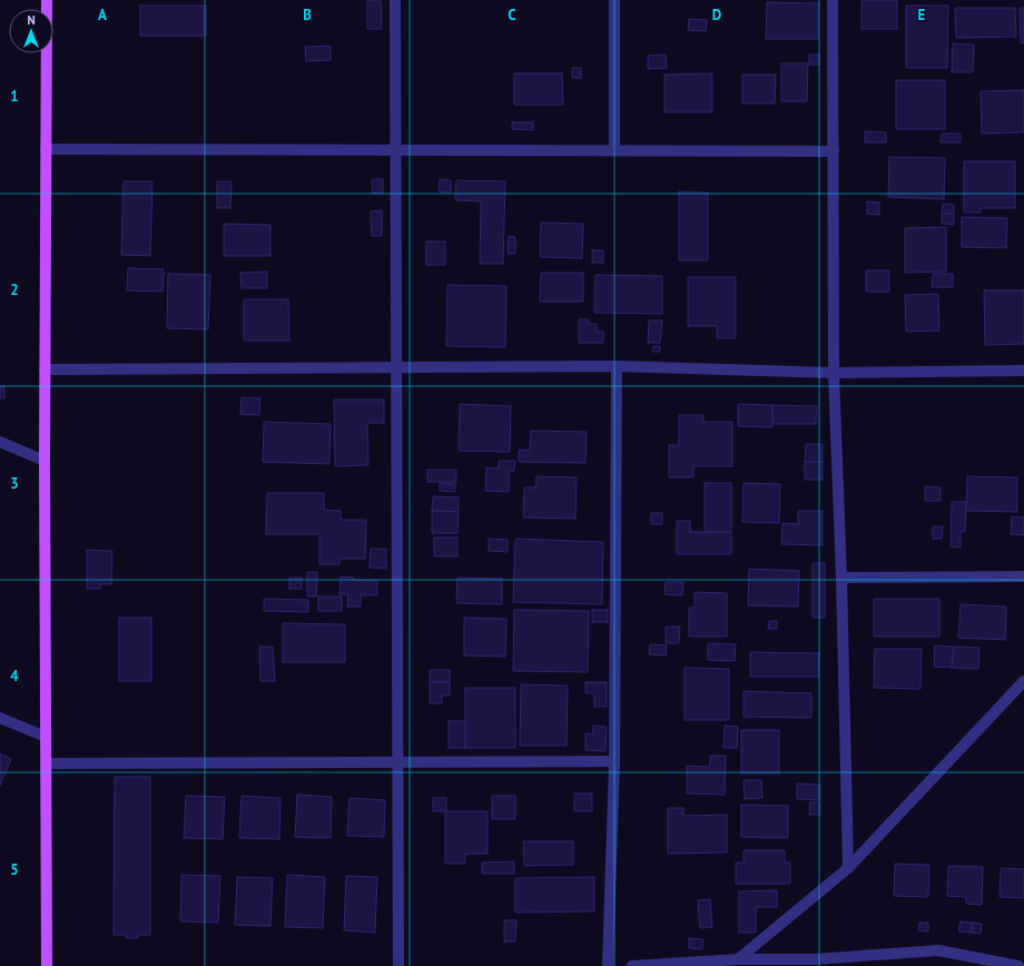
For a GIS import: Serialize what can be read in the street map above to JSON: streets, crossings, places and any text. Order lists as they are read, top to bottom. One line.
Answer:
{"north":"top","grid":{"columns":["A","B","C","D","E"],"rows":["1","2","3","4","5"]}}
